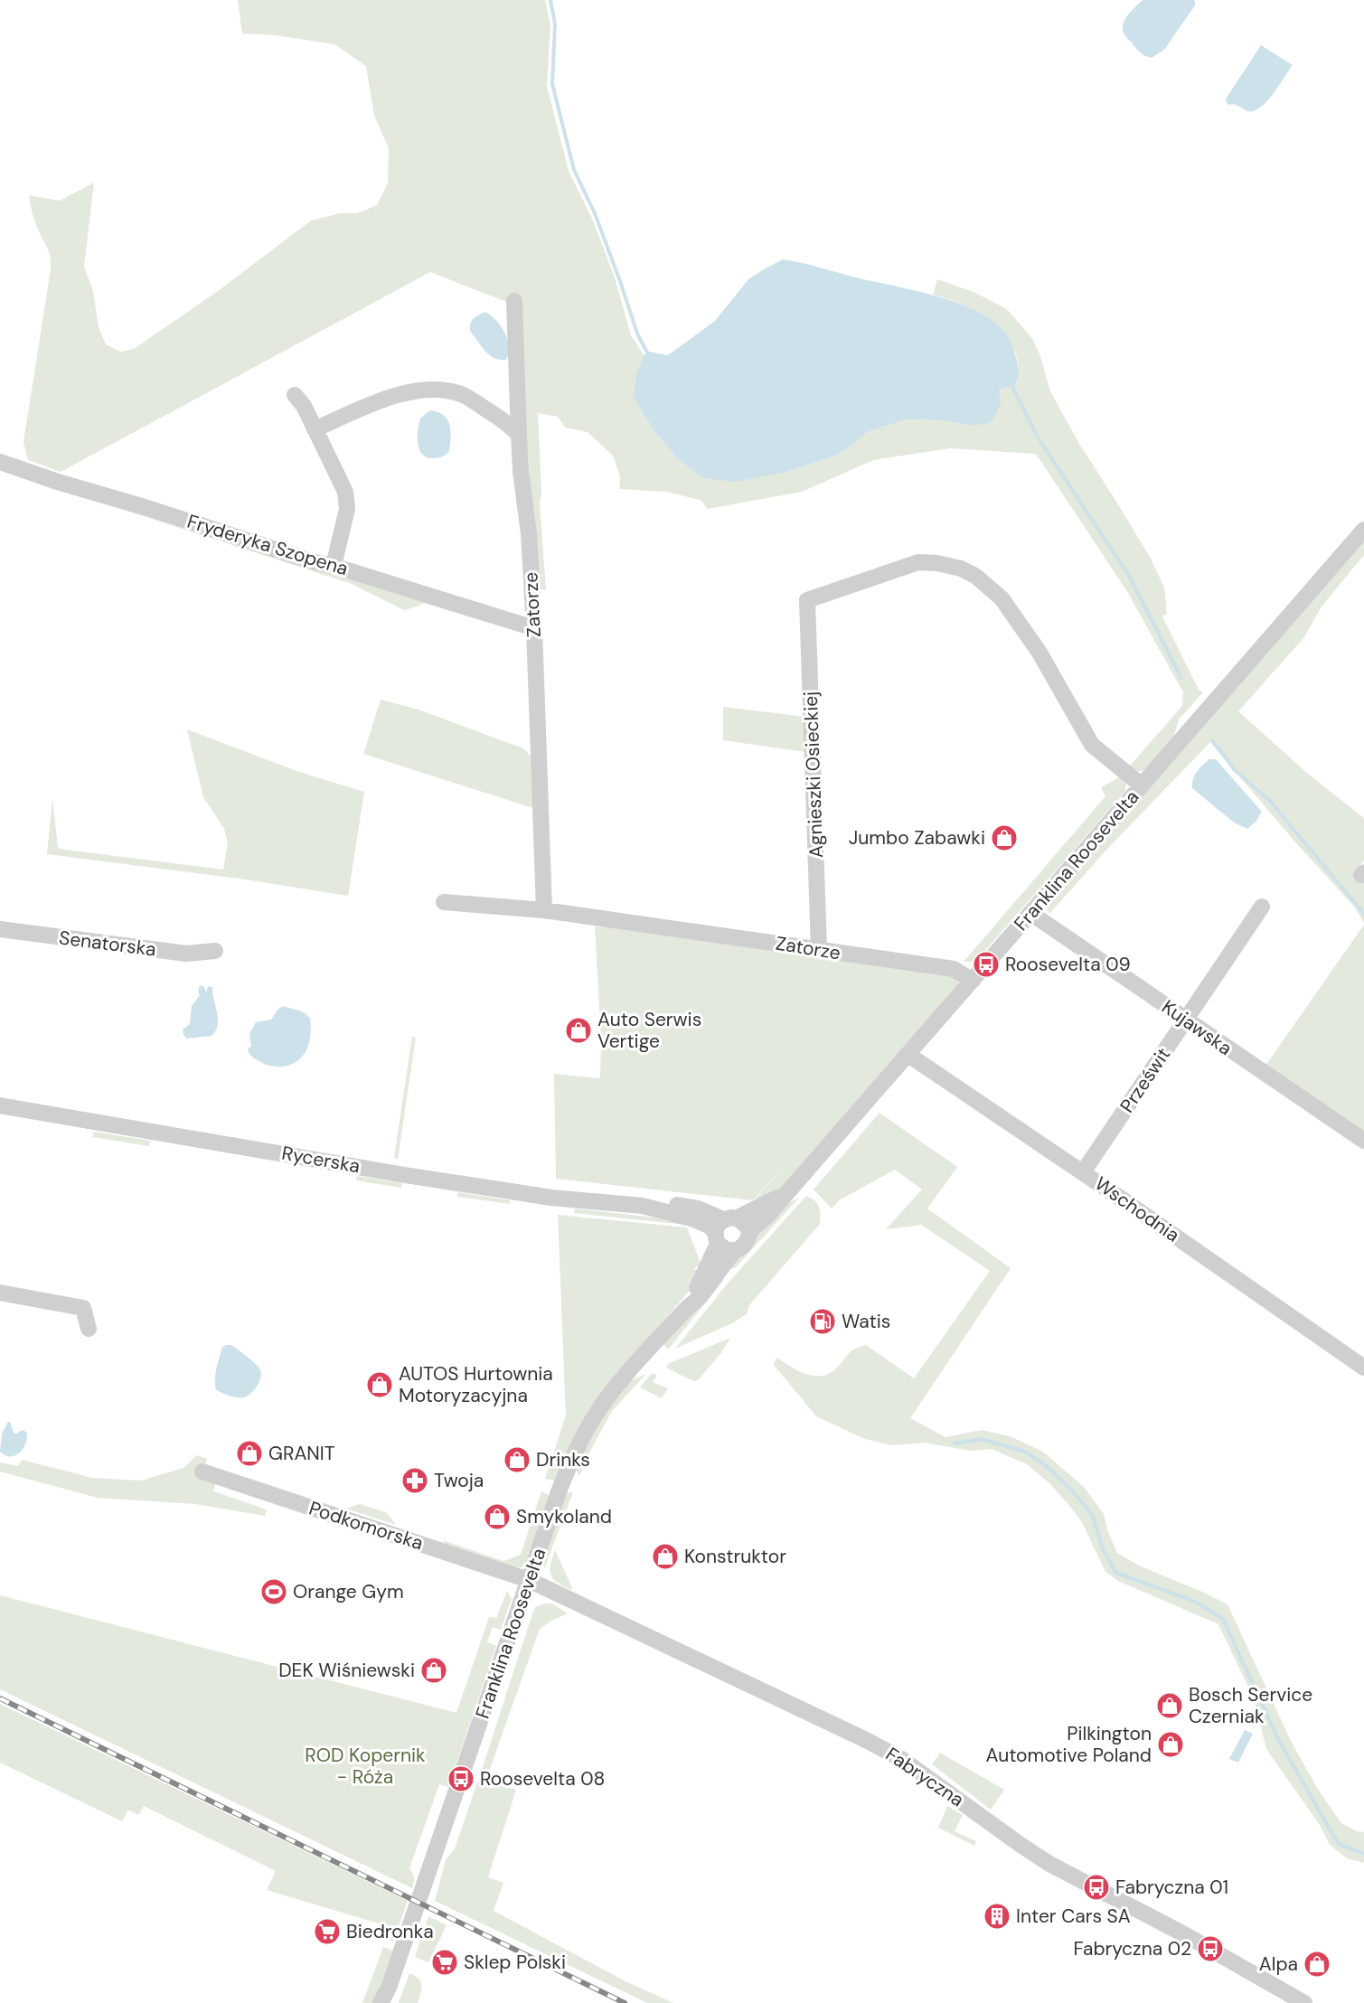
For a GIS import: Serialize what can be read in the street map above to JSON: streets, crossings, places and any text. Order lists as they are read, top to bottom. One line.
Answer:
{"streets":{"street":["Fryderyka Szopena","Zatorze","Agnieszki Osieckiej","Franklina Roosevelta","Senatorska","Kujawska","Prześwit","Rycerska","Wschodnia","Podkomorska","Fabryczna"]},"crossings":[["Fryderyka Szopena","Zatorze"],["Zatorze","Agnieszki Osieckiej"],["Zatorze","Franklina Roosevelta"],["Agnieszki Osieckiej","Franklina Roosevelta"],["Franklina Roosevelta","Kujawska"],["Franklina Roosevelta","Rycerska"],["Franklina Roosevelta","Wschodnia"],["Franklina Roosevelta","Podkomorska"],["Franklina Roosevelta","Fabryczna"],["Kujawska","Prześwit"],["Prześwit","Wschodnia"],["Podkomorska","Fabryczna"]],"parks":["ROD Kopernik - Róża"],"places":{"shop":["Jumbo Zabawki","Auto Serwis Vertige","AUTOS Hurtownia Motoryzacyjna","GRANIT","Drinks","Smykoland","Konstruktor","DEK Wiśniewski","Bosch Service Czerniak","Pilkington Automotive Poland","Alpa"],"bus stop":["Roosevelta 09","Roosevelta 08","Fabryczna 01","Fabryczna 02"],"fuel station":["Watis"],"pharmacy":["Twoja"],"sports":["Orange Gym"],"building":["Inter Cars SA"],"supermarket":["Biedronka","Sklep Polski"]}}
